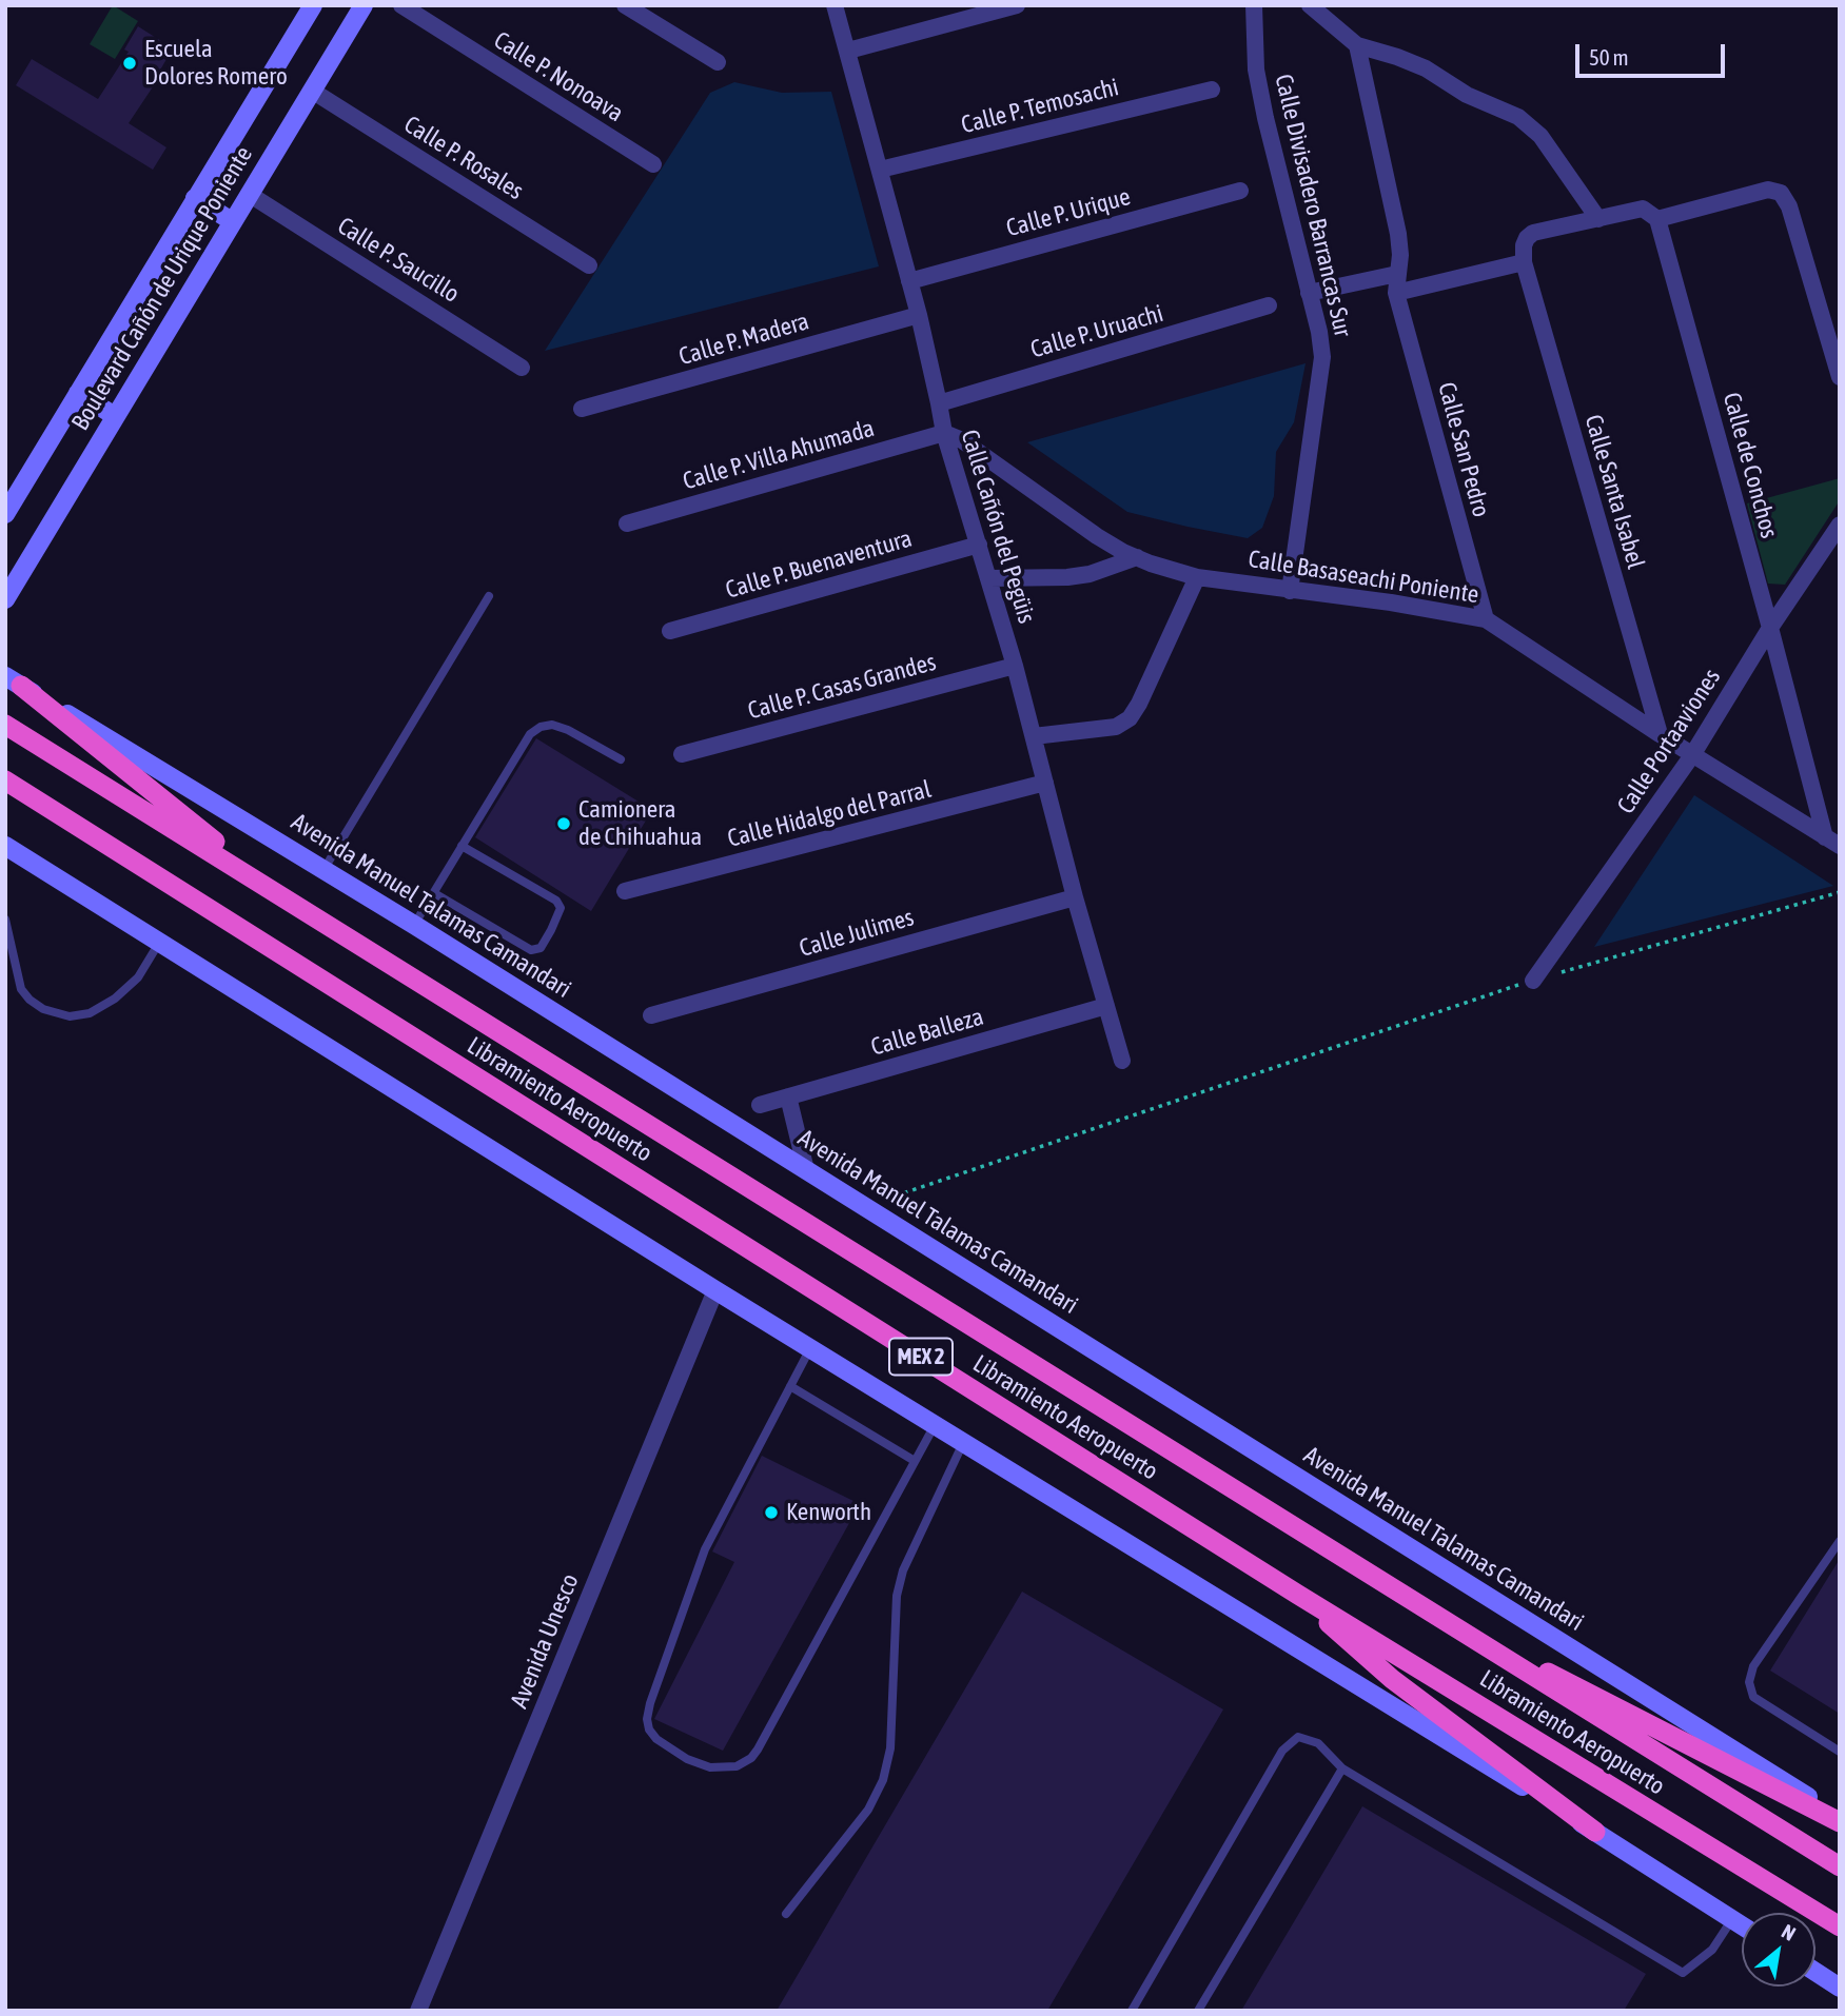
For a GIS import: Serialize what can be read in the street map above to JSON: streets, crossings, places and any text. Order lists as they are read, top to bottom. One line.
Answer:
{"streets":{"highway":["Libramiento Aeropuerto","MEX 2"],"main road":["Boulevard Cañón de Urique Poniente","Avenida Manuel Talamas Camandari"],"street":["Calle P. Nonoava","Calle P. Temosachi","Calle P. Rosales","Calle Divisadero Barrancas Sur","Calle P. Urique","Calle P. Saucillo","Calle P. Uruachi","Calle P. Madera","Calle San Pedro","Calle P. Villa Ahumada","Calle de Conchos","Calle Santa Isabel","Calle Cañón del Pegüis","Calle P. Buenaventura","Calle Basaseachi Poniente","Calle P. Casas Grandes","Calle Portaaviones","Calle Hidalgo del Parral","Calle Julimes","Calle Balleza","Avenida Unesco"]},"crossings":[["Calle P. Temosachi","Calle Cañón del Pegüis"],["Calle P. Rosales","Boulevard Cañón de Urique Poniente"],["Calle Divisadero Barrancas Sur","Calle Basaseachi Poniente"],["Calle P. Urique","Calle Cañón del Pegüis"],["Calle P. Saucillo","Boulevard Cañón de Urique Poniente"],["Calle P. Uruachi","Calle Cañón del Pegüis"],["Calle P. Madera","Calle Cañón del Pegüis"],["Calle San Pedro","Calle Basaseachi Poniente"],["Calle P. Villa Ahumada","Calle Cañón del Pegüis"],["Calle P. Villa Ahumada","Calle Basaseachi Poniente"],["Calle de Conchos","Calle Basaseachi Poniente"],["Calle de Conchos","Calle Portaaviones"],["Calle Santa Isabel","Calle Basaseachi Poniente"],["Calle Cañón del Pegüis","Calle P. Buenaventura"],["Calle Cañón del Pegüis","Calle Basaseachi Poniente"],["Calle Cañón del Pegüis","Calle P. Casas Grandes"],["Calle Cañón del Pegüis","Calle Hidalgo del Parral"],["Calle Cañón del Pegüis","Calle Julimes"],["Calle Cañón del Pegüis","Calle Balleza"],["Calle Basaseachi Poniente","Calle Portaaviones"]],"places":["Escuela Dolores Romero","Camionera de Chihuahua","Kenworth"],"scale_bar":"50 m","north":"top right"}
